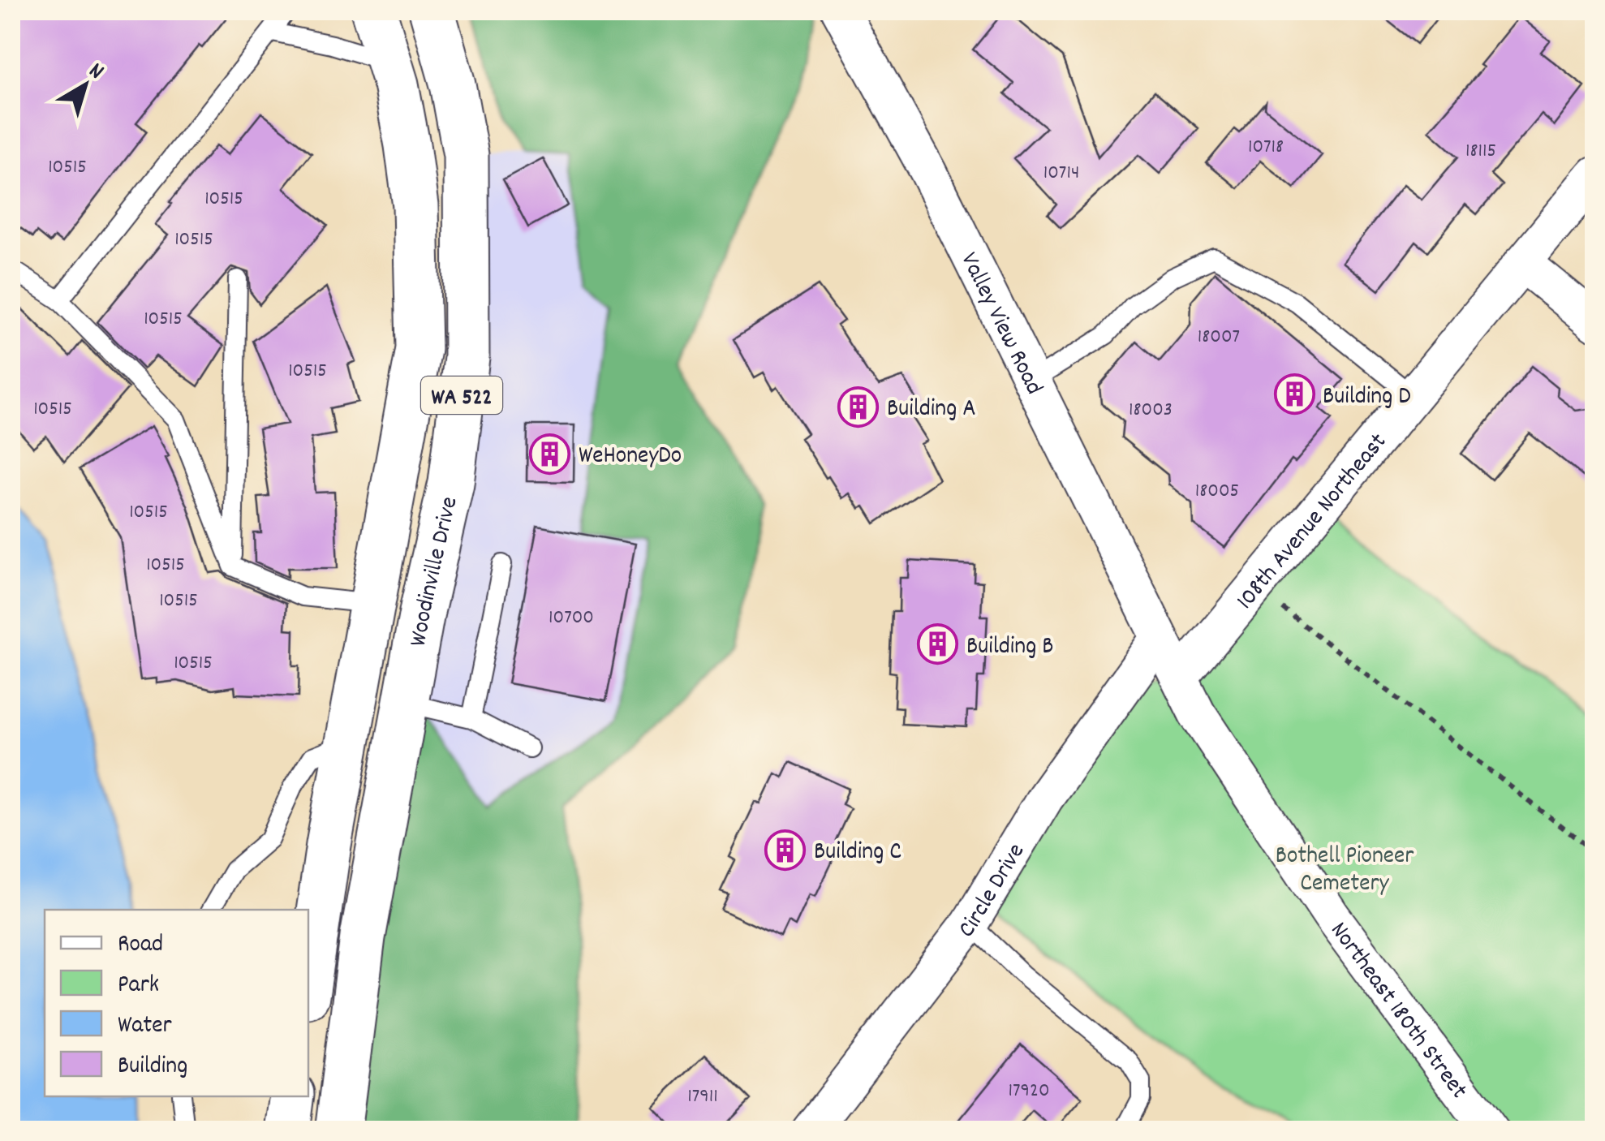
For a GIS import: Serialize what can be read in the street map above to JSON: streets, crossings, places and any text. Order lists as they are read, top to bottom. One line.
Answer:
{"streets":{"main road":["WA 522","Woodinville Drive"],"street":["Valley View Road","108th Avenue Northeast","Circle Drive","Northeast 180th Street"]},"crossings":[["Valley View Road","Circle Drive"],["Valley View Road","Northeast 180th Street"],["108th Avenue Northeast","Northeast 180th Street"],["Circle Drive","Northeast 180th Street"]],"parks":["Bothell Pioneer Cemetery"],"places":{"building":["Building D","Building A","WeHoneyDo","Building B","Building C"]},"house_numbers":["10718","18115","10515","10714","10515","10515","10515","18007","10515","10515","18003","18005","10515","10515","10515","10700","10515","17920","17911"],"legend":["Road","Park","Water","Building"],"north":"top right"}
